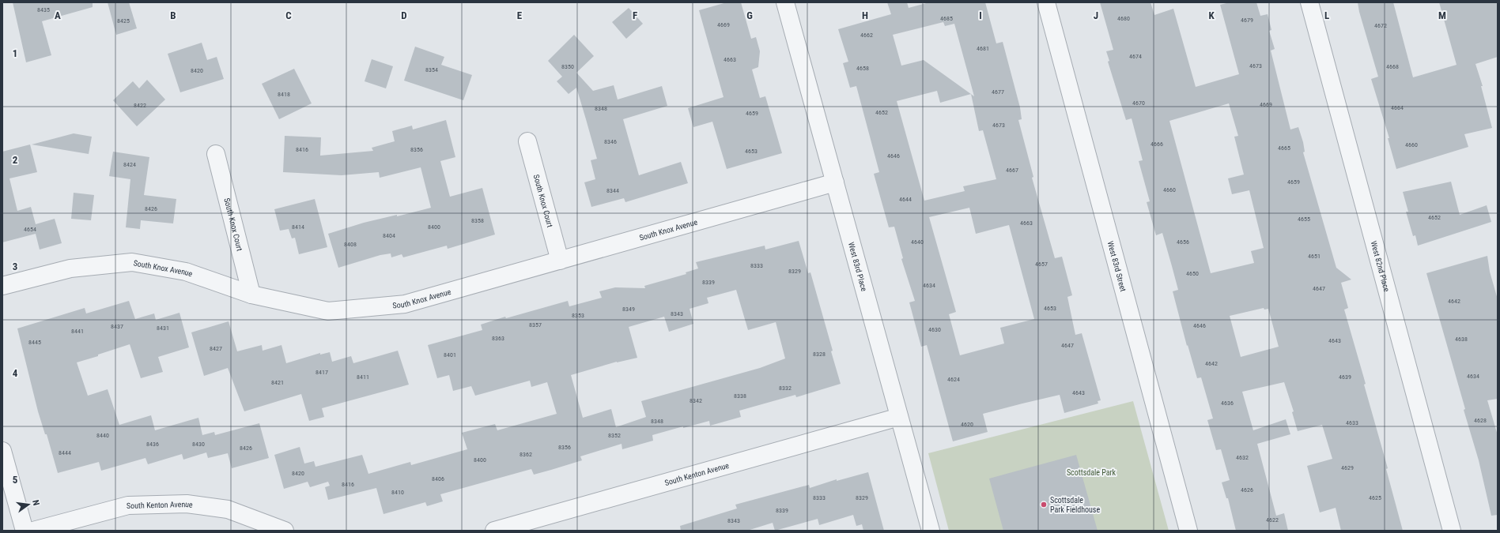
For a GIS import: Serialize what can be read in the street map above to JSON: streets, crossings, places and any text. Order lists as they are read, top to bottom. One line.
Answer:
{"streets":{"street":["South Knox Court","South Knox Avenue","West 83rd Place","West 83rd Street","West 82nd Place","South Kenton Avenue"]},"crossings":[["South Knox Court","South Knox Avenue"],["South Knox Avenue","West 83rd Place"],["West 83rd Place","South Kenton Avenue"]],"parks":["Scottsdale Park"],"places":["Scottsdale Park Fieldhouse"],"house_numbers":["8435","4685","4680","4679","8425","4669","4672","4662","4681","4674","4663","4673","8350","4668","4658","8354","8420","4677","8418","4670","4669","8422","4664","8348","4652","4659","4673","8346","4666","4660","4665","8416","8356","4653","4646","8424","4667","4659","4660","8344","4644","8426","4652","4655","8358","4663","8414","8400","4654","8404","4640","4656","8408","4651","4657","8333","8329","4650","8339","4634","4647","4642","4653","8349","8343","8353","8357","4646","8437","8431","4630","8441","8363","4638","4643","8445","4647","8427","8328","8401","4642","8417","4634","8411","4639","4624","8421","8332","4643","8338","8342","4636","4628","8348","4633","4620","8440","8352","8436","8430","8356","8426","8444","8362","4632","8400","4629","8420","8406","8416","4626","8410","8333","8329","4625","8339","4622","8343"],"north":"right","grid":{"columns":["A","B","C","D","E","F","G","H","I","J","K","L","M"],"rows":["1","2","3","4","5"]}}
